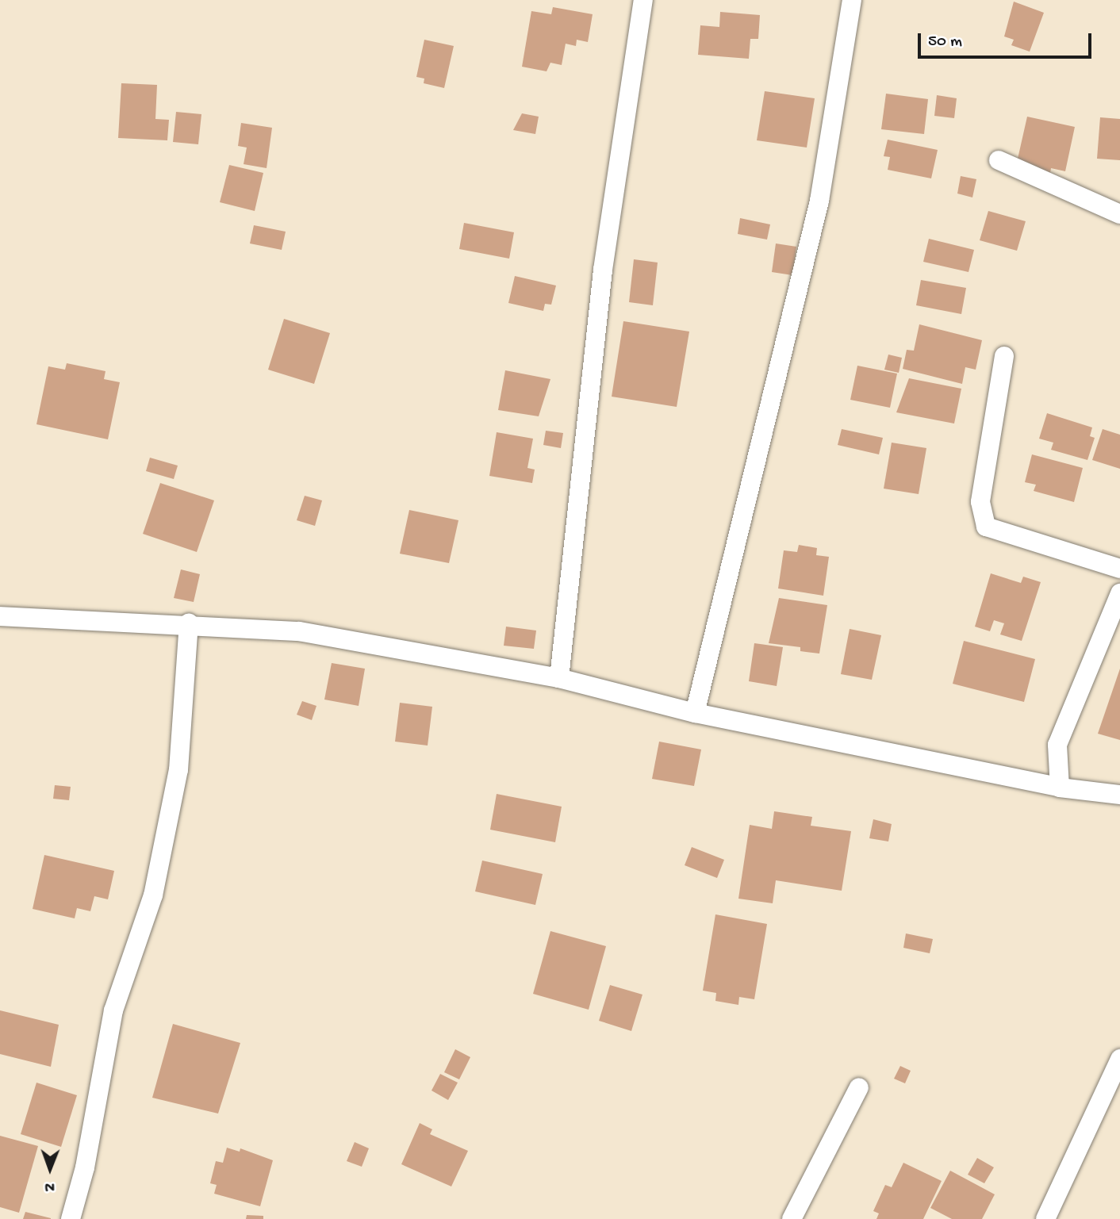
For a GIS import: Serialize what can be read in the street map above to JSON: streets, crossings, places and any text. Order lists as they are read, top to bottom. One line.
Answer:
{"scale_bar":"50 m","north":"bottom"}
